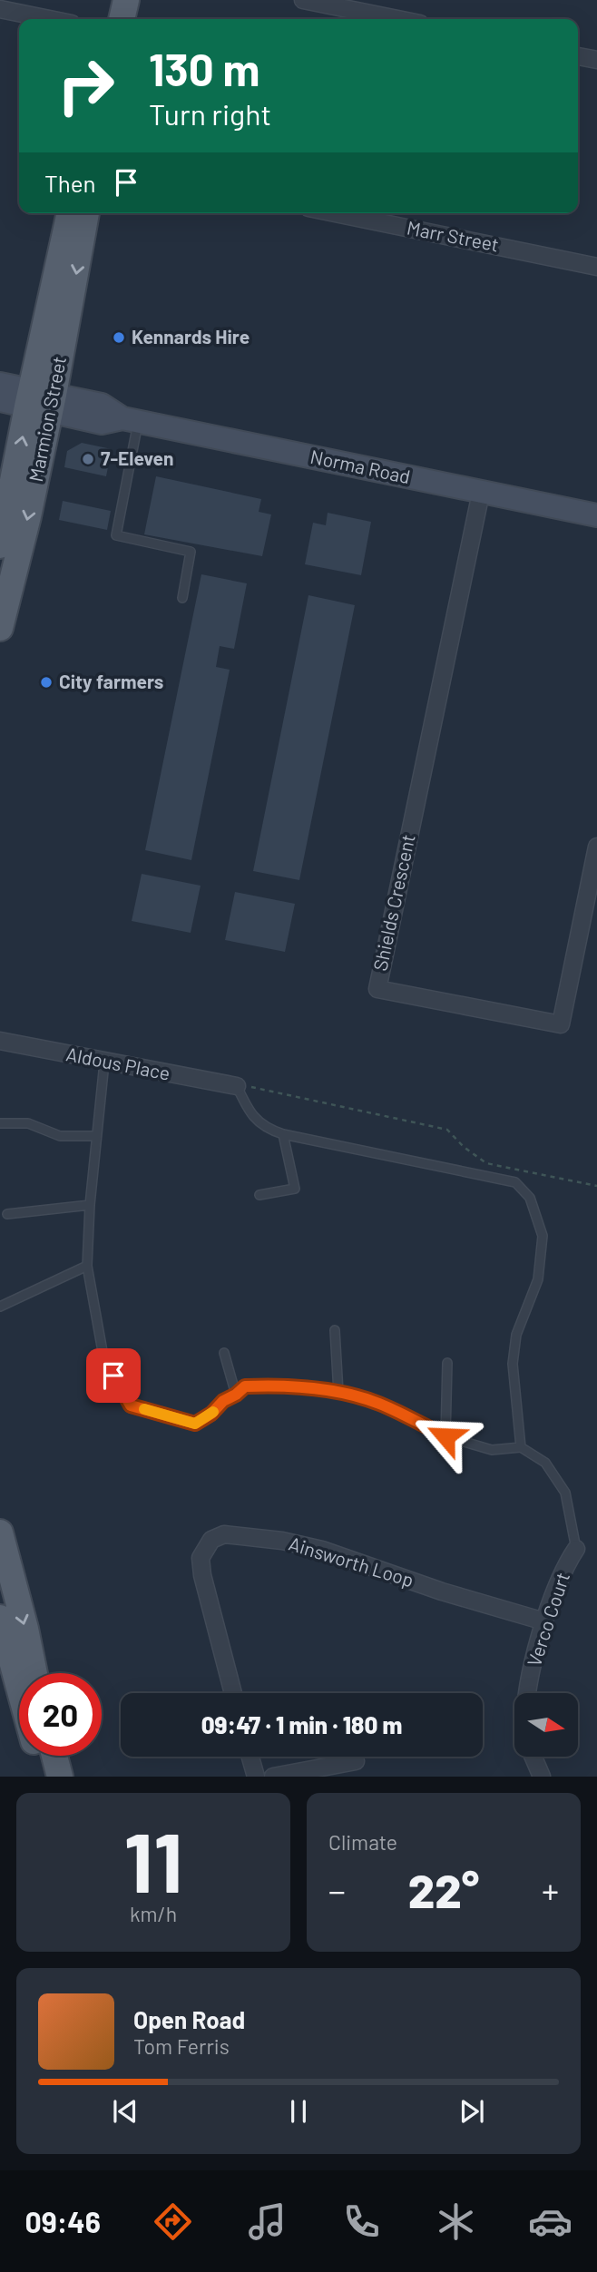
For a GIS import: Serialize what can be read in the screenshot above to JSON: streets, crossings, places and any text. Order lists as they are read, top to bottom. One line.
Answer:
{"streets":{"main road":["Marmion Street"],"street":["Marr Street","Norma Road","Shields Crescent","Aldous Place","Ainsworth Loop","Verco Court"]},"crossings":[["Marmion Street","Norma Road"],["Norma Road","Shields Crescent"],["Ainsworth Loop","Verco Court"]],"places":["Kennards Hire","7-Eleven","City farmers"],"north":"right","page":{"turn":["130 m","Turn right"],"then":"Then","limit":"20","trip":"09:47 · 1 min · 180 m","tile":[["11","km/h"],"Climate"],"heat":["−","22°","+"],"song":["Open Road","Tom Ferris"],"tabs":"09:46"}}
